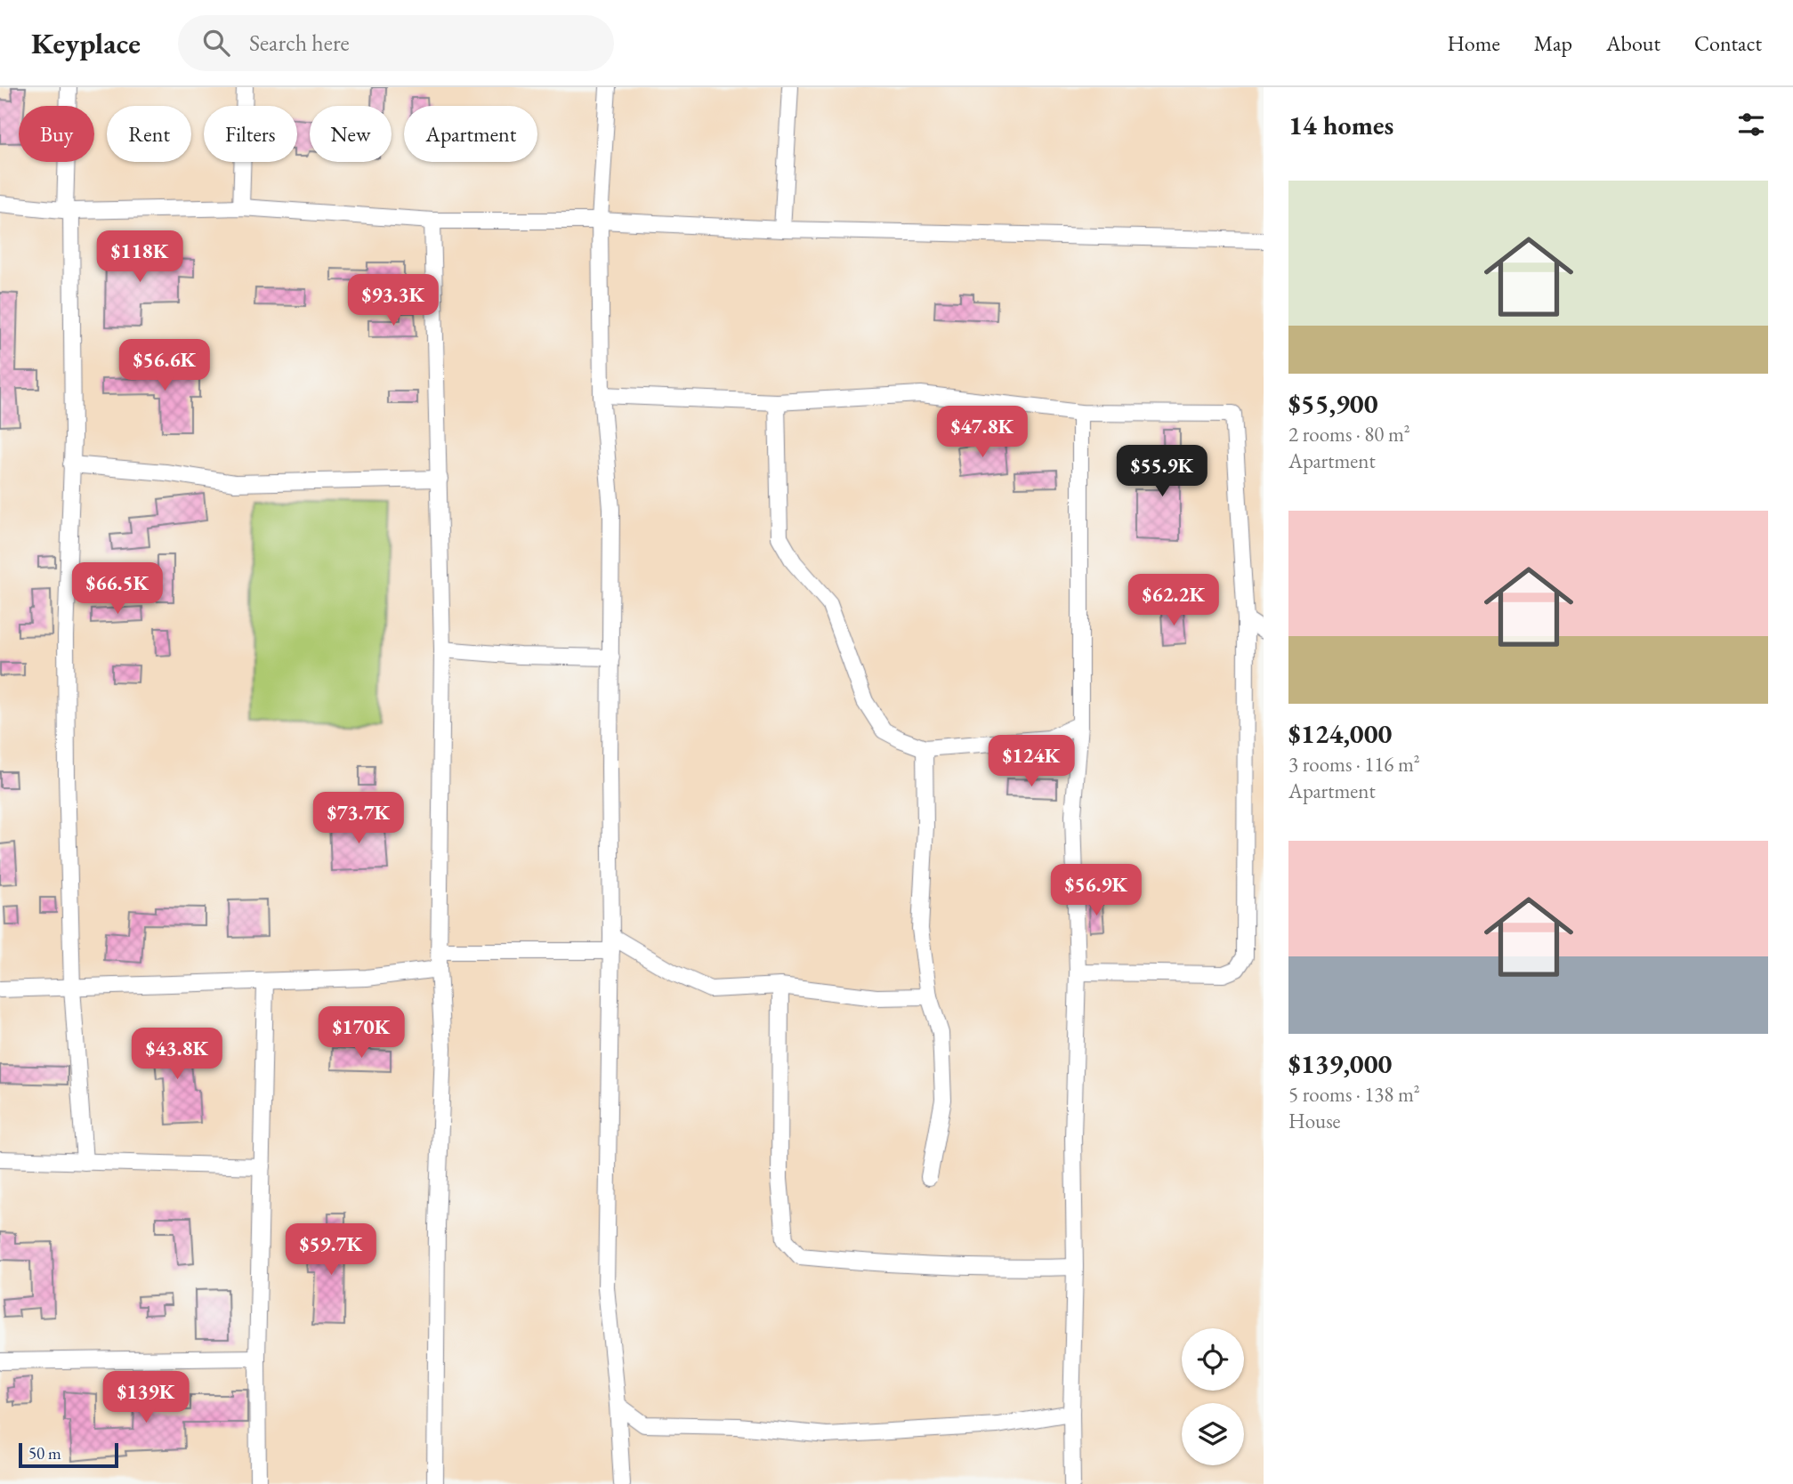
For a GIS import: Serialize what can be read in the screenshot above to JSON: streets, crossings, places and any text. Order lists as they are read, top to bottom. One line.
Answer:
{"scale_bar":"50 m","page":{"header":"Keyplace","search":"Search here","nav":["Home","Map","About","Contact"],"heading":"14 homes","chip":["Buy","Rent","Filters","New","Apartment"],"list":[{"name":"$55,900","note":"2 rooms · 80 m² · Apartment"},{"name":"$124,000","note":"3 rooms · 116 m² · Apartment"},{"name":"$139,000","note":"5 rooms · 138 m² · House"}],"price":["$118K","$93.3K","$56.6K","$47.8K","$55.9K","$66.5K","$62.2K","$124K","$73.7K","$56.9K","$170K","$43.8K","$59.7K","$139K"],"scale":"50 m"}}
